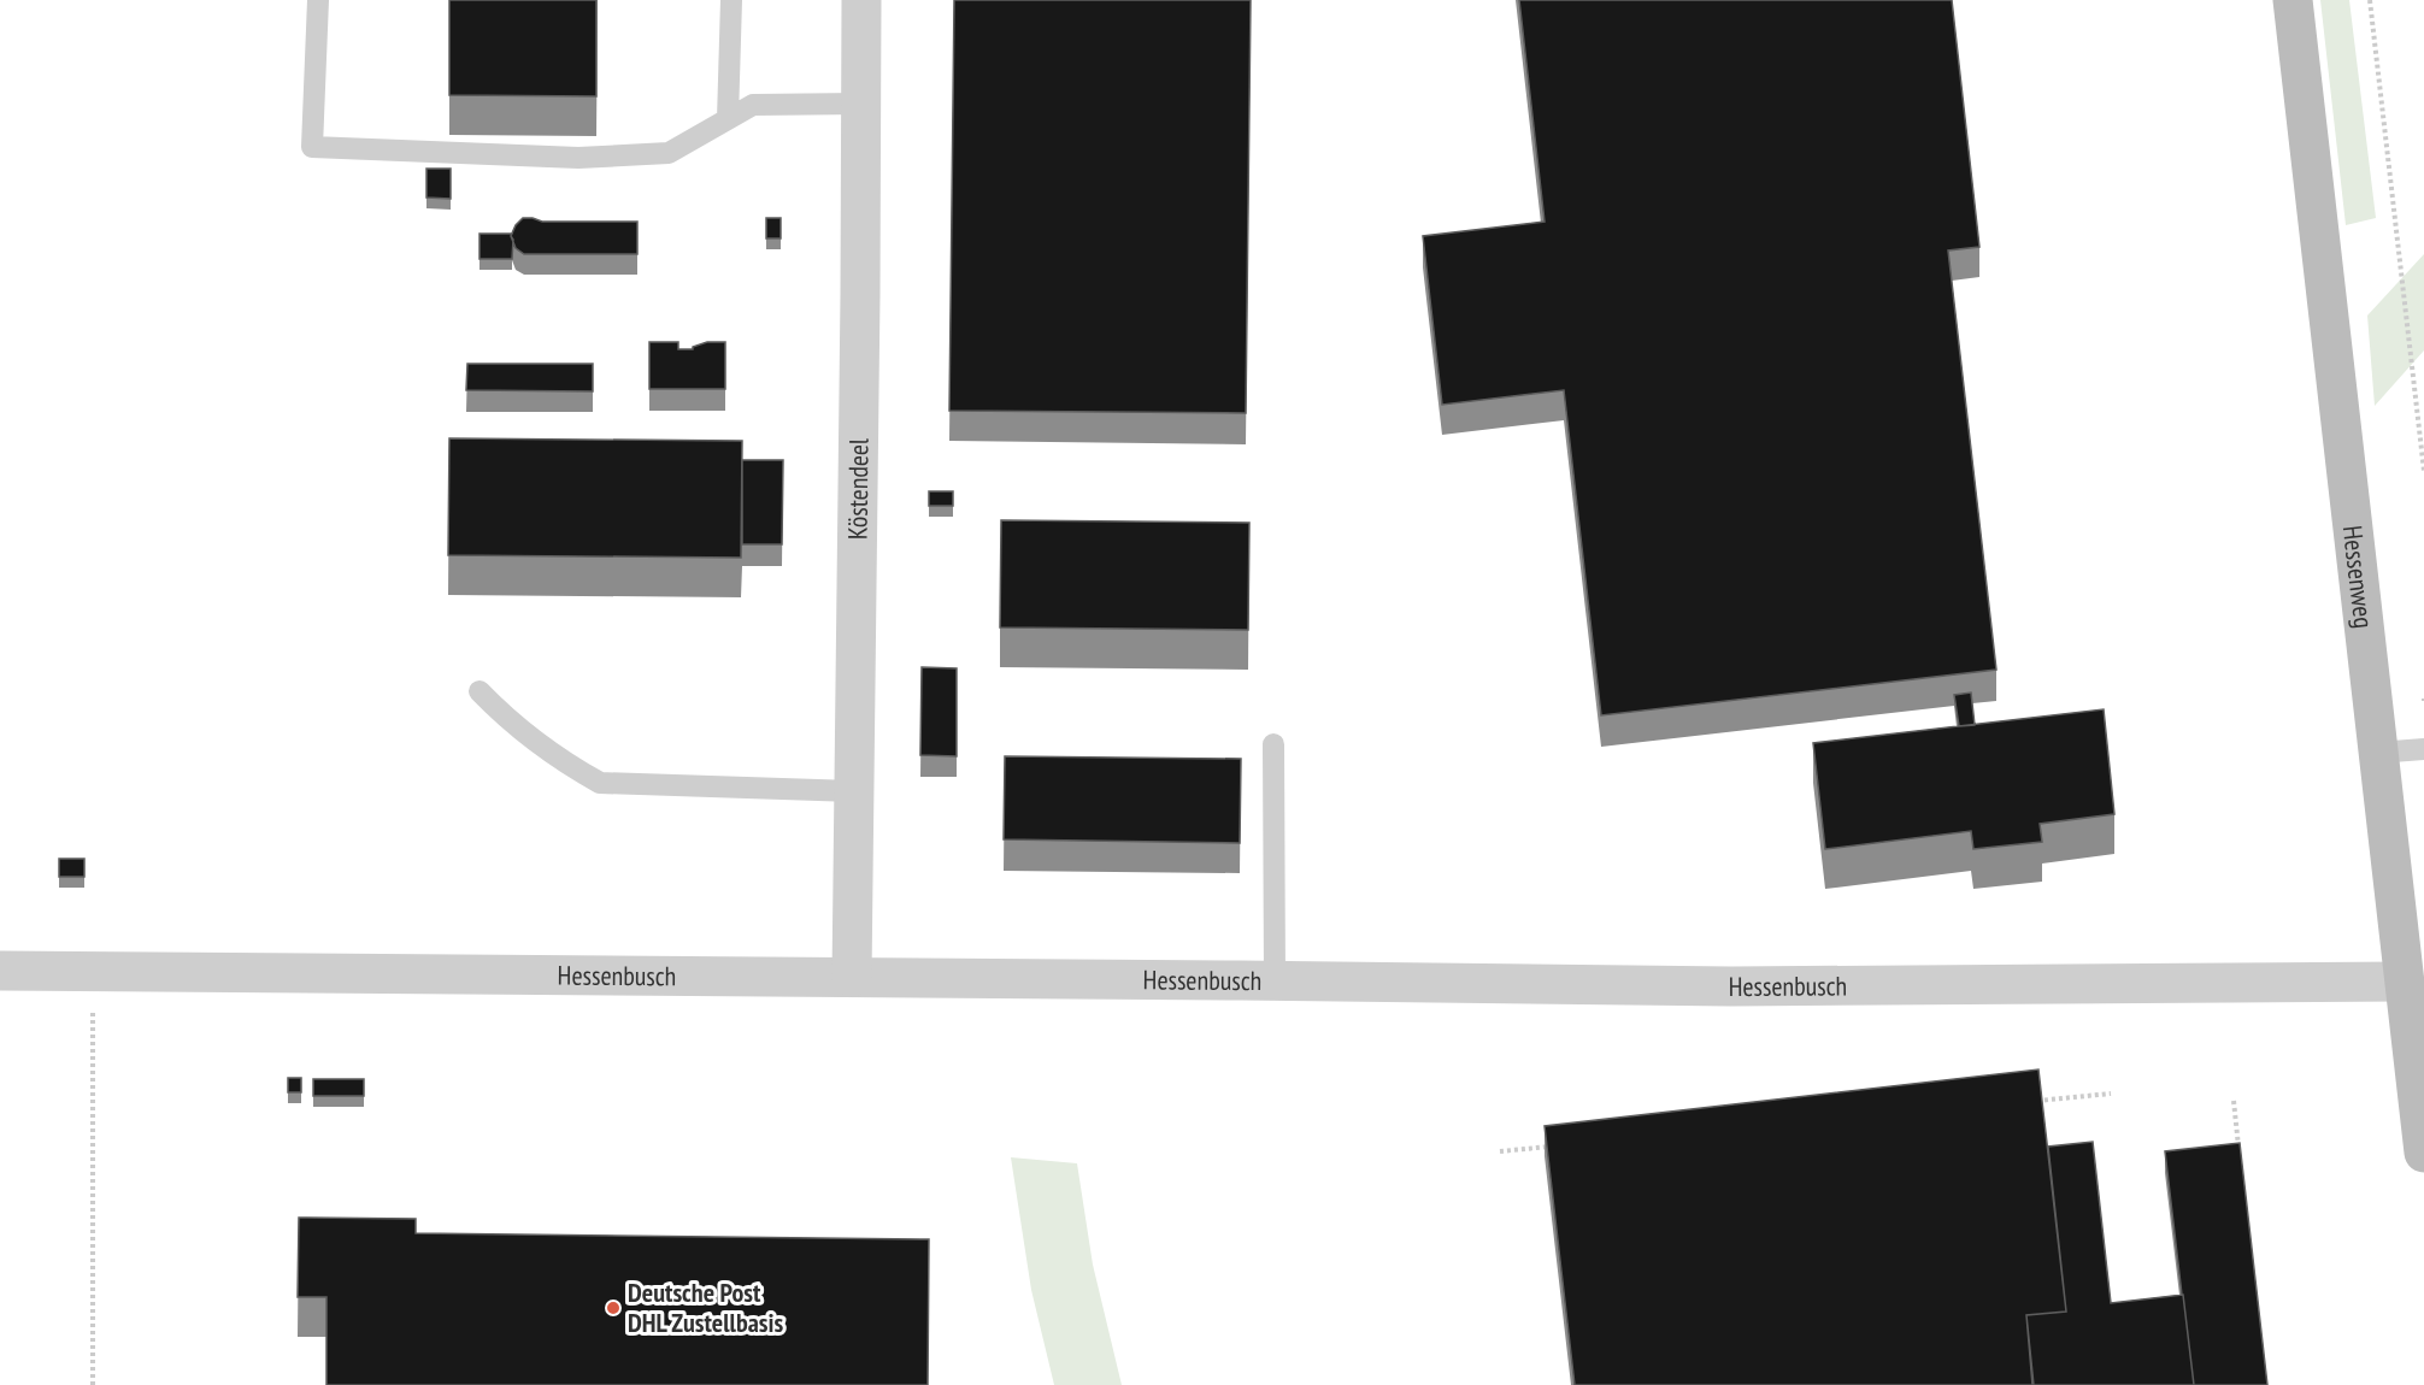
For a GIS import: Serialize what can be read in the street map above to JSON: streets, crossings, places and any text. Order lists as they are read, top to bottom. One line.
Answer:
{"streets":{"street":["Köstendeel","Hessenweg","Hessenbusch"]},"crossings":[["Köstendeel","Hessenbusch"],["Hessenweg","Hessenbusch"]],"places":["Deutsche Post DHL Zustellbasis"]}
